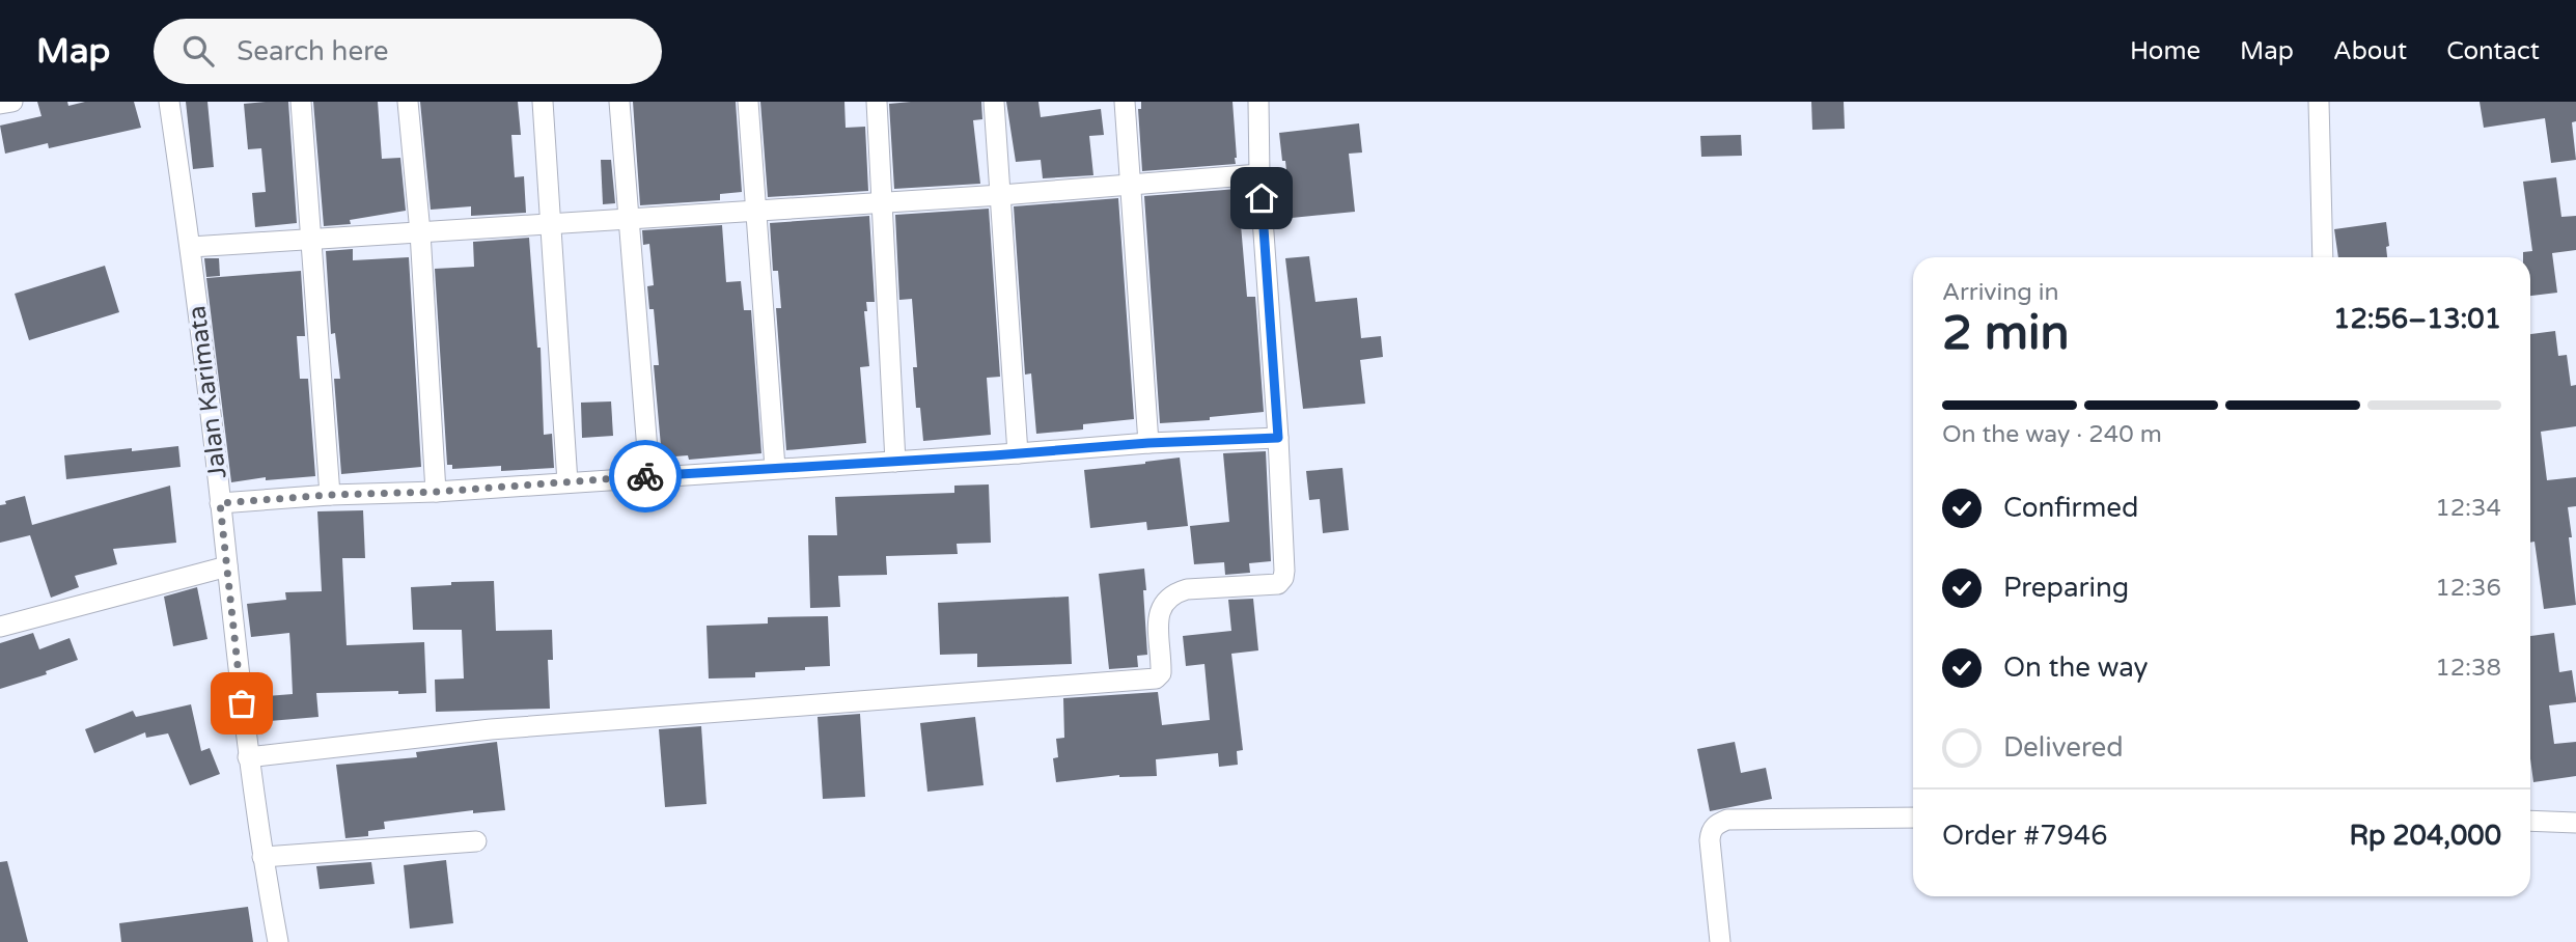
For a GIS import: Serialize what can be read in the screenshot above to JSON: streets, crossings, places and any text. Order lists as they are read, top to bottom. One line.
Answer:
{"streets":{"street":["Jalan Karimata"]},"page":{"header":"Map","search":"Search here","nav":["Home","Map","About","Contact"],"heading":["2 min","Arriving in","12:56–13:01"],"panel":["Order #7946","Rp 204,000"],"bar":"On the way · 240 m","list":[["Confirmed","12:34"],["Preparing","12:36"],["On the way","12:38"],"Delivered"]}}
